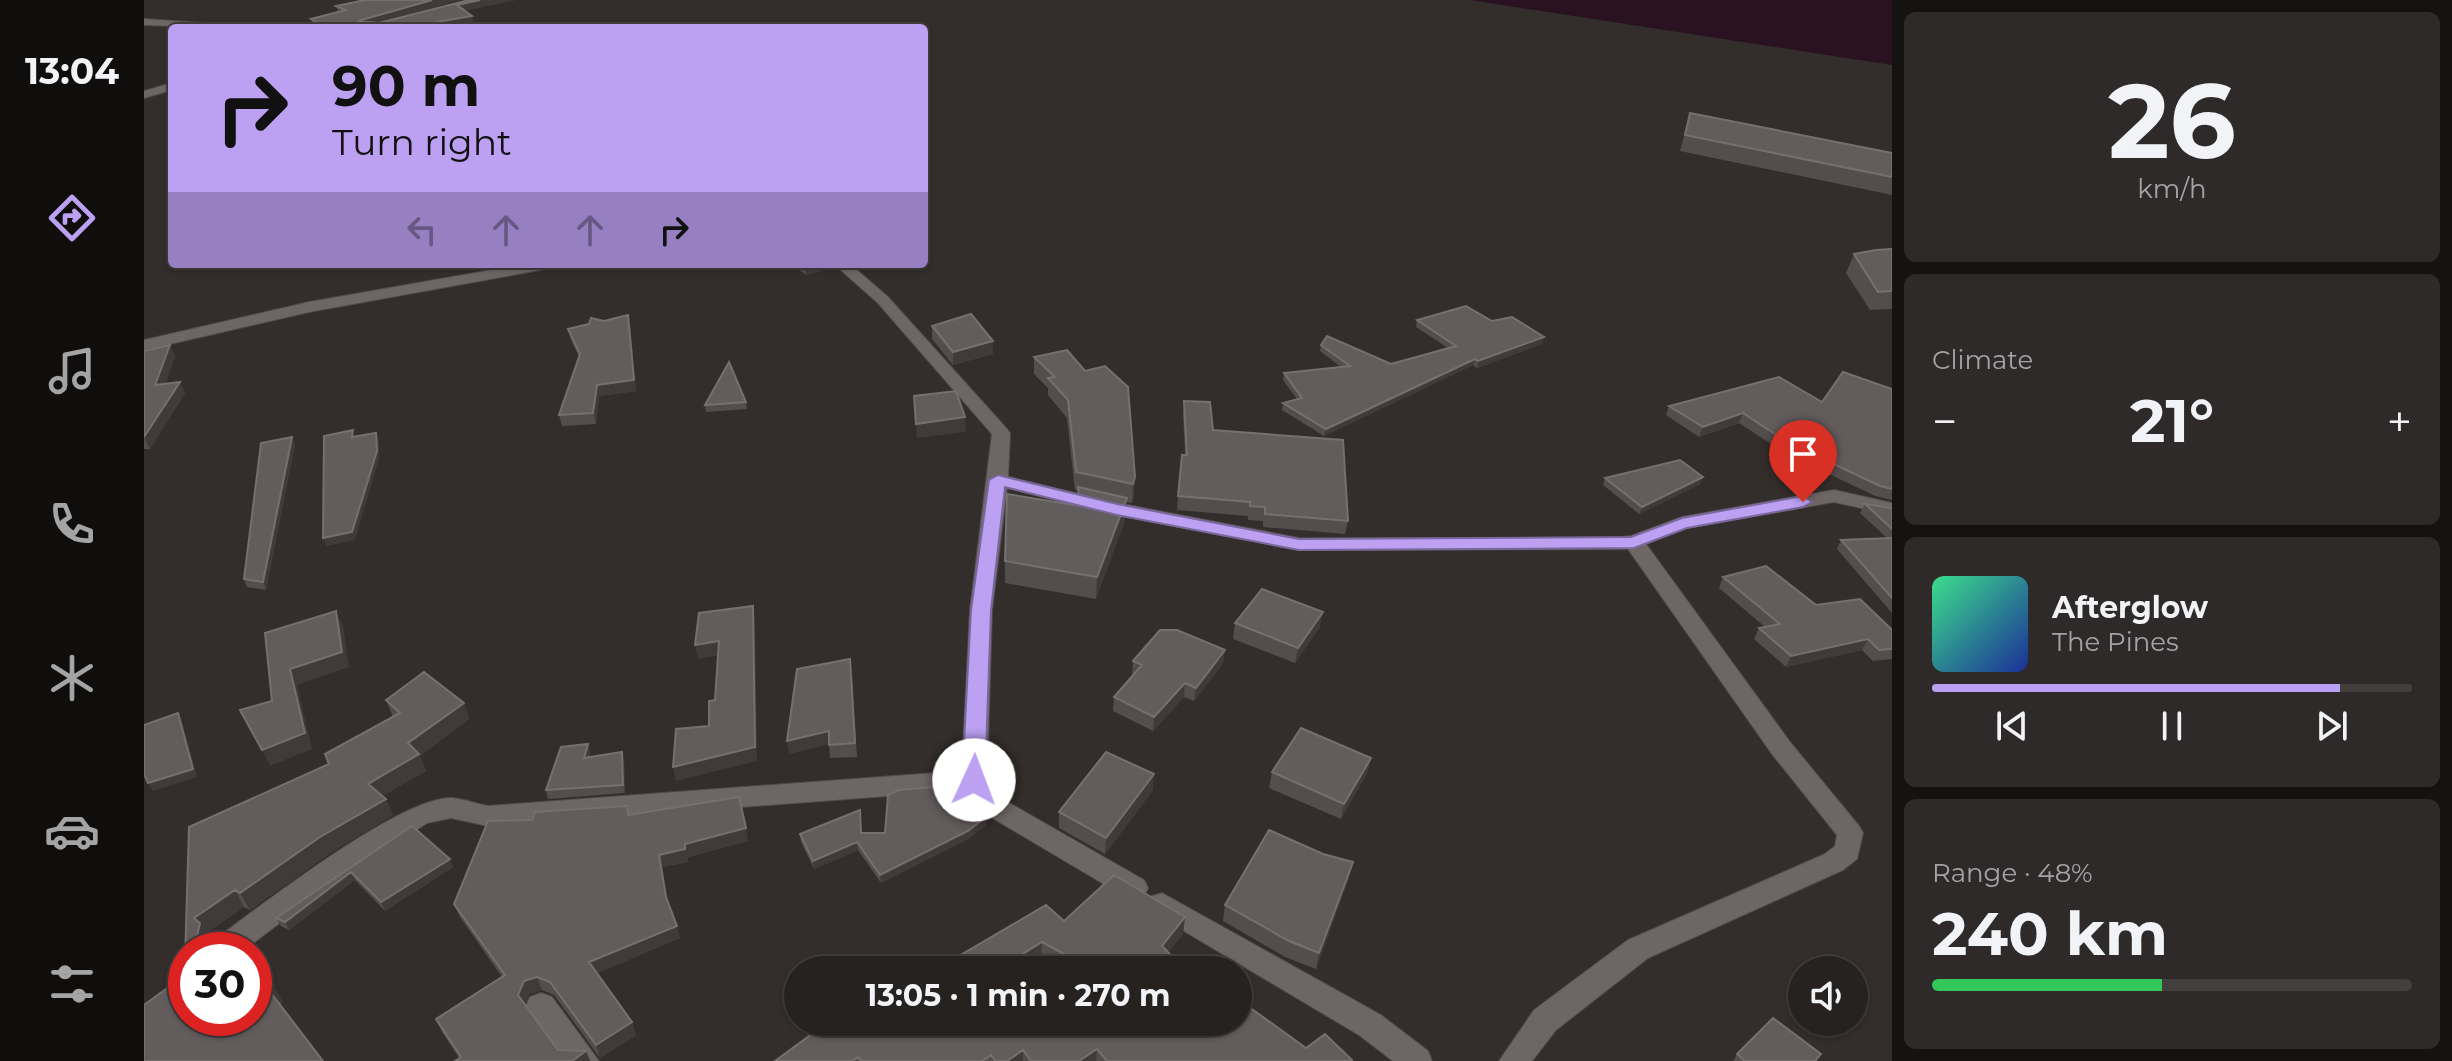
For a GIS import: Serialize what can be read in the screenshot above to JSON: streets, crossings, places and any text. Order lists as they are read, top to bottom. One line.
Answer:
{"page":{"tabs":"13:04","tile":[["26","km/h"],"Climate",["Range · 48%","240 km"]],"turn":["90 m","Turn right"],"heat":["−","21°","+"],"song":["Afterglow","The Pines"],"limit":"30","trip":"13:05 · 1 min · 270 m"}}
